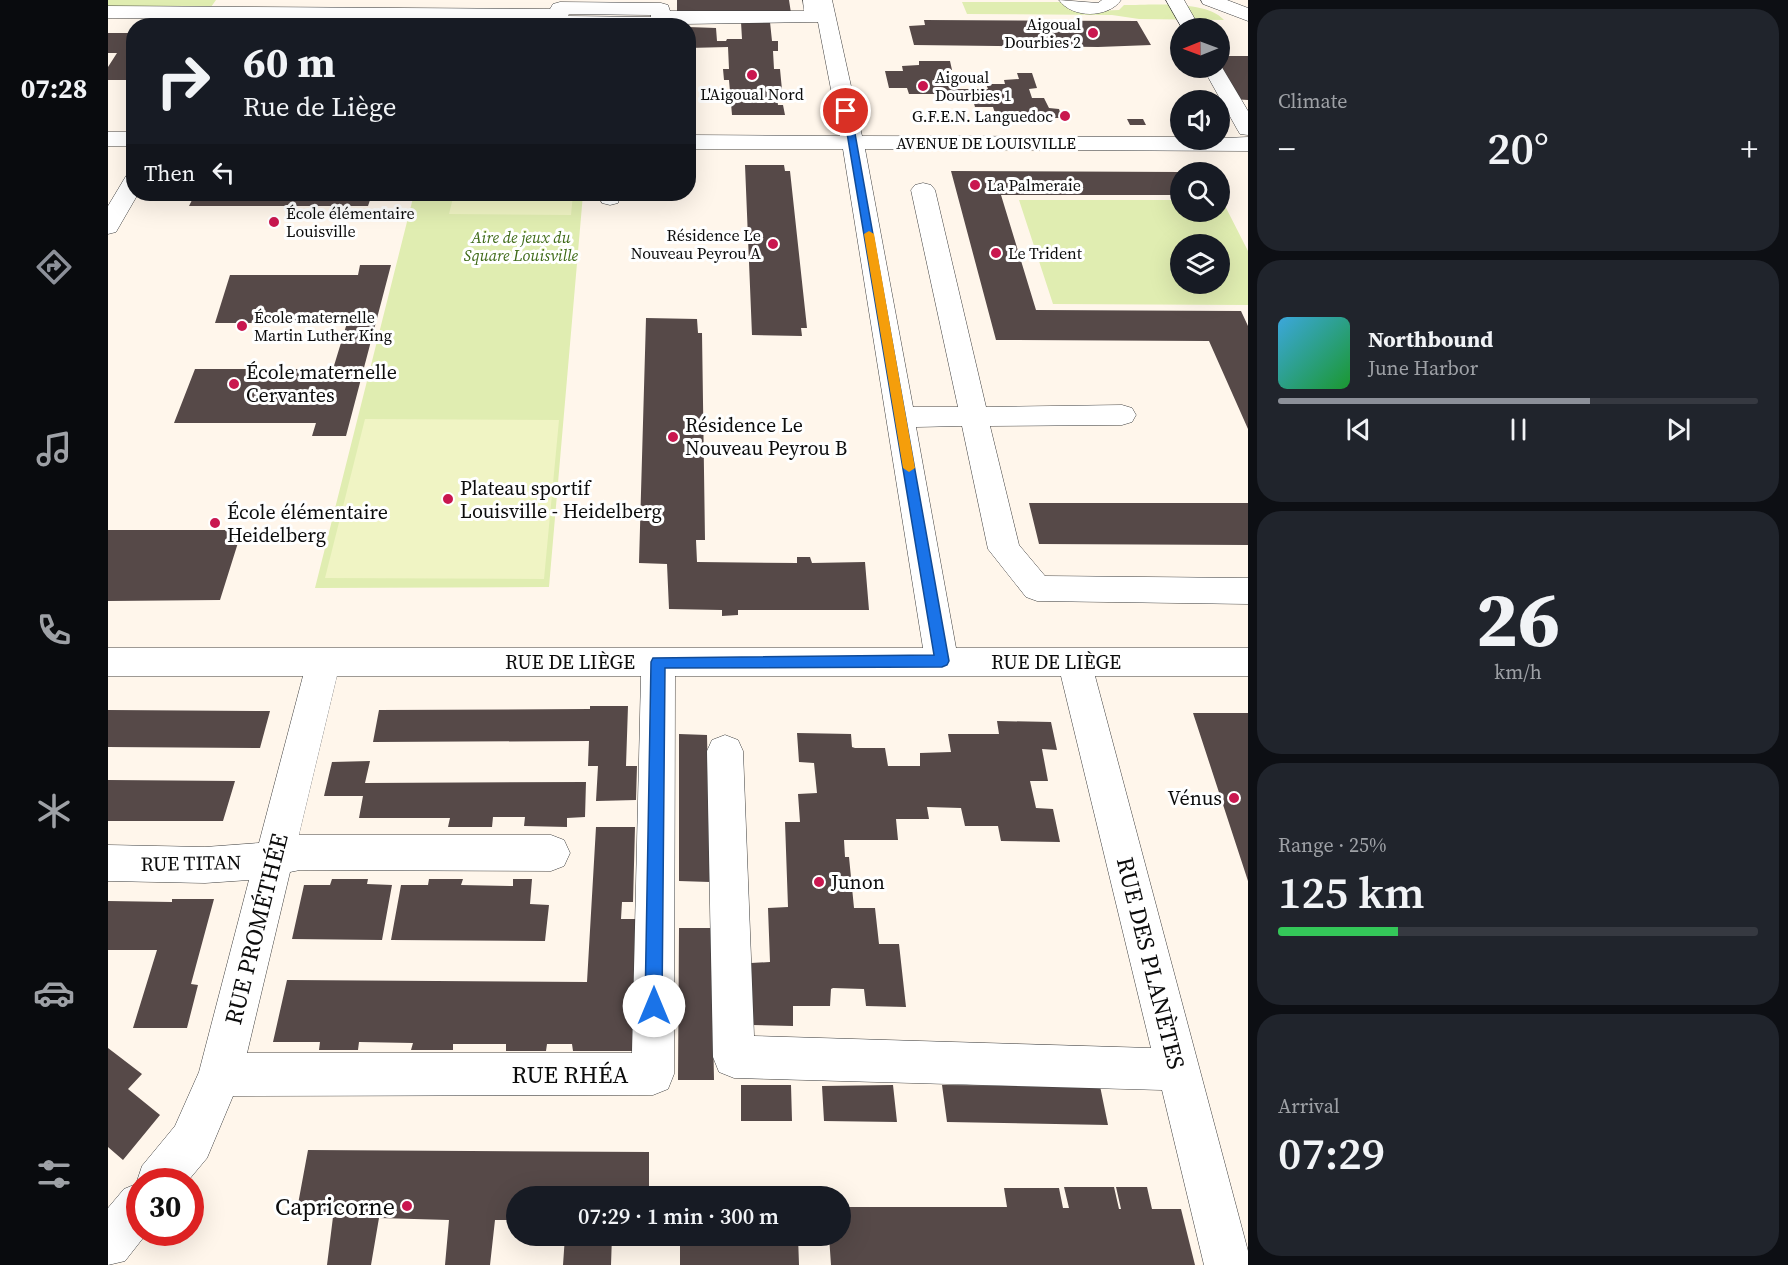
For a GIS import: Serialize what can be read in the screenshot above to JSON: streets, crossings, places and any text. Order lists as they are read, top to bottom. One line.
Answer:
{"streets":{"street":["AVENUE DE LOUISVILLE","RUE DE LIÈGE","RUE TITAN","RUE PROMÉTHÉE","RUE DES PLANÈTES","RUE RHÉA"]},"crossings":[["RUE DE LIÈGE","RUE PROMÉTHÉE"],["RUE DE LIÈGE","RUE DES PLANÈTES"],["RUE DE LIÈGE","RUE RHÉA"],["RUE TITAN","RUE PROMÉTHÉE"],["RUE PROMÉTHÉE","RUE RHÉA"]],"parks":["Aire de jeux du Square Louisville"],"places":["Aigoual Dourbies 2","L'Aigoual Nord","Aigoual Dourbies 1","G.F.E.N. Languedoc","La Palmeraie","École élémentaire Louisville","Résidence Le Nouveau Peyrou A","Le Trident","École maternelle Martin Luther King","École maternelle Cervantes","Résidence Le Nouveau Peyrou B","Plateau sportif Louisville - Heidelberg","École élémentaire Heidelberg","Vénus","Junon","Capricorne"],"north":"left","page":{"tabs":"07:28","tile":["Climate",["26","km/h"],["Range · 25%","125 km"],["Arrival","07:29"]],"turn":["60 m","Rue de Liège"],"heat":["−","20°","+"],"then":"Then","song":["Northbound","June Harbor"],"limit":"30","trip":"07:29 · 1 min · 300 m"}}
